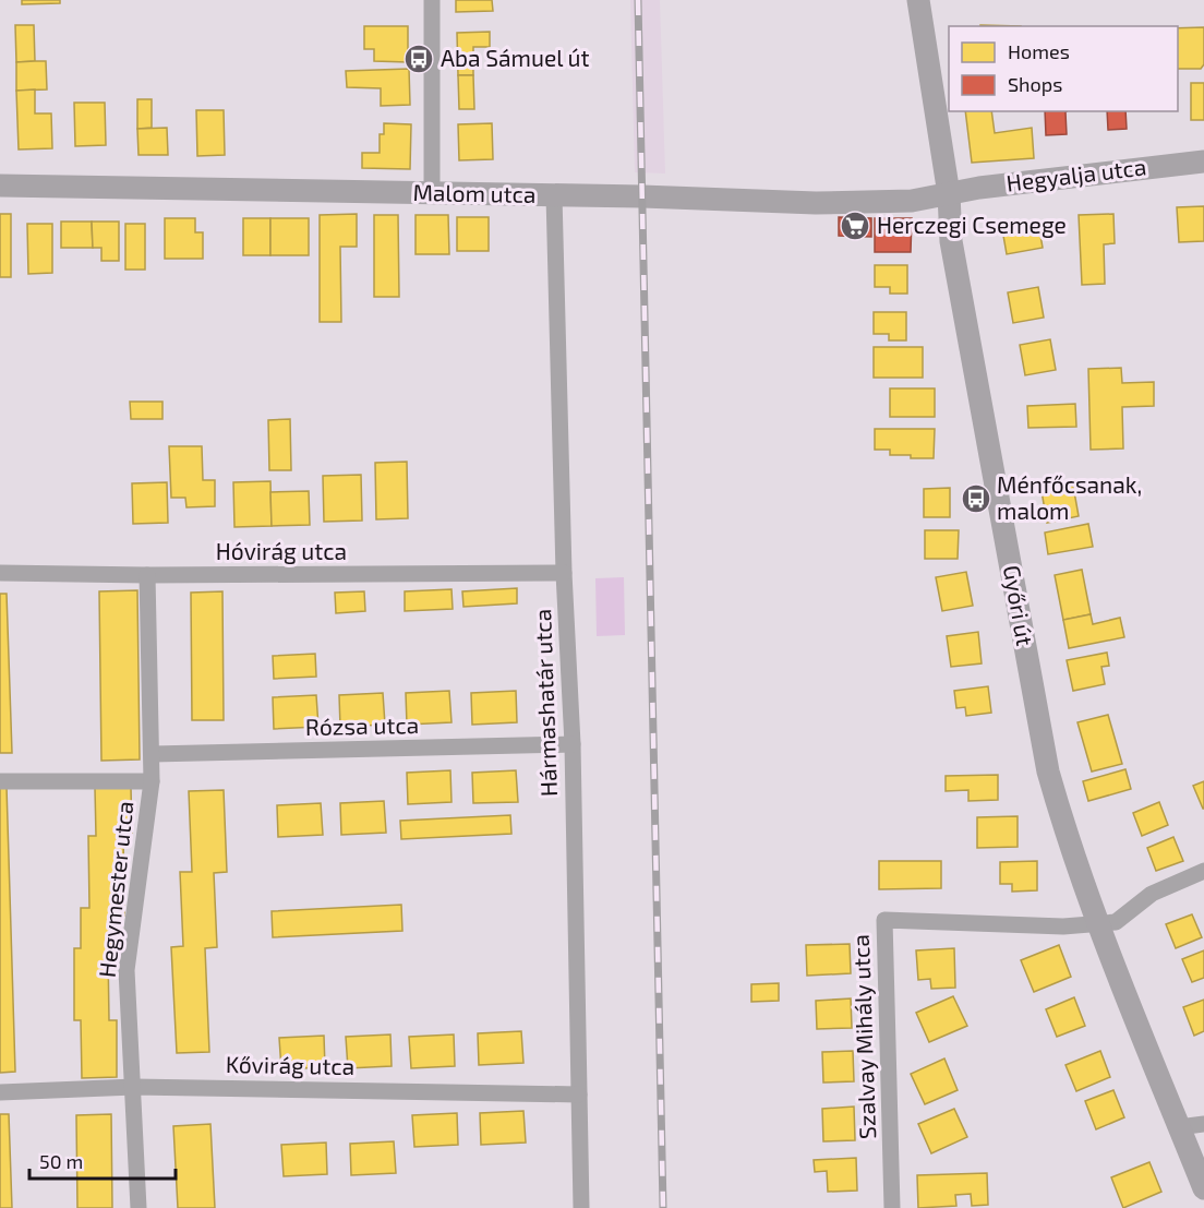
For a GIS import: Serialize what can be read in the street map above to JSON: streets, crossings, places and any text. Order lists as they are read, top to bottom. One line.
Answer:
{"streets":{"street":["Hegyalja utca","Malom utca","Hóvirág utca","Győri út","Hármashatár utca","Rózsa utca","Hegymester utca","Szalvay Mihály utca","Kővirág utca"]},"crossings":[["Hegyalja utca","Malom utca"],["Hegyalja utca","Győri út"],["Malom utca","Győri út"],["Malom utca","Hármashatár utca"],["Hóvirág utca","Hármashatár utca"],["Hóvirág utca","Hegymester utca"],["Győri út","Szalvay Mihály utca"],["Hármashatár utca","Rózsa utca"],["Hármashatár utca","Kővirág utca"],["Rózsa utca","Hegymester utca"],["Hegymester utca","Kővirág utca"]],"places":{"bus stop":["Aba Sámuel út","Ménfőcsanak, malom"],"supermarket":["Herczegi Csemege"]},"legend":["Homes","Shops"],"scale_bar":"50 m"}
